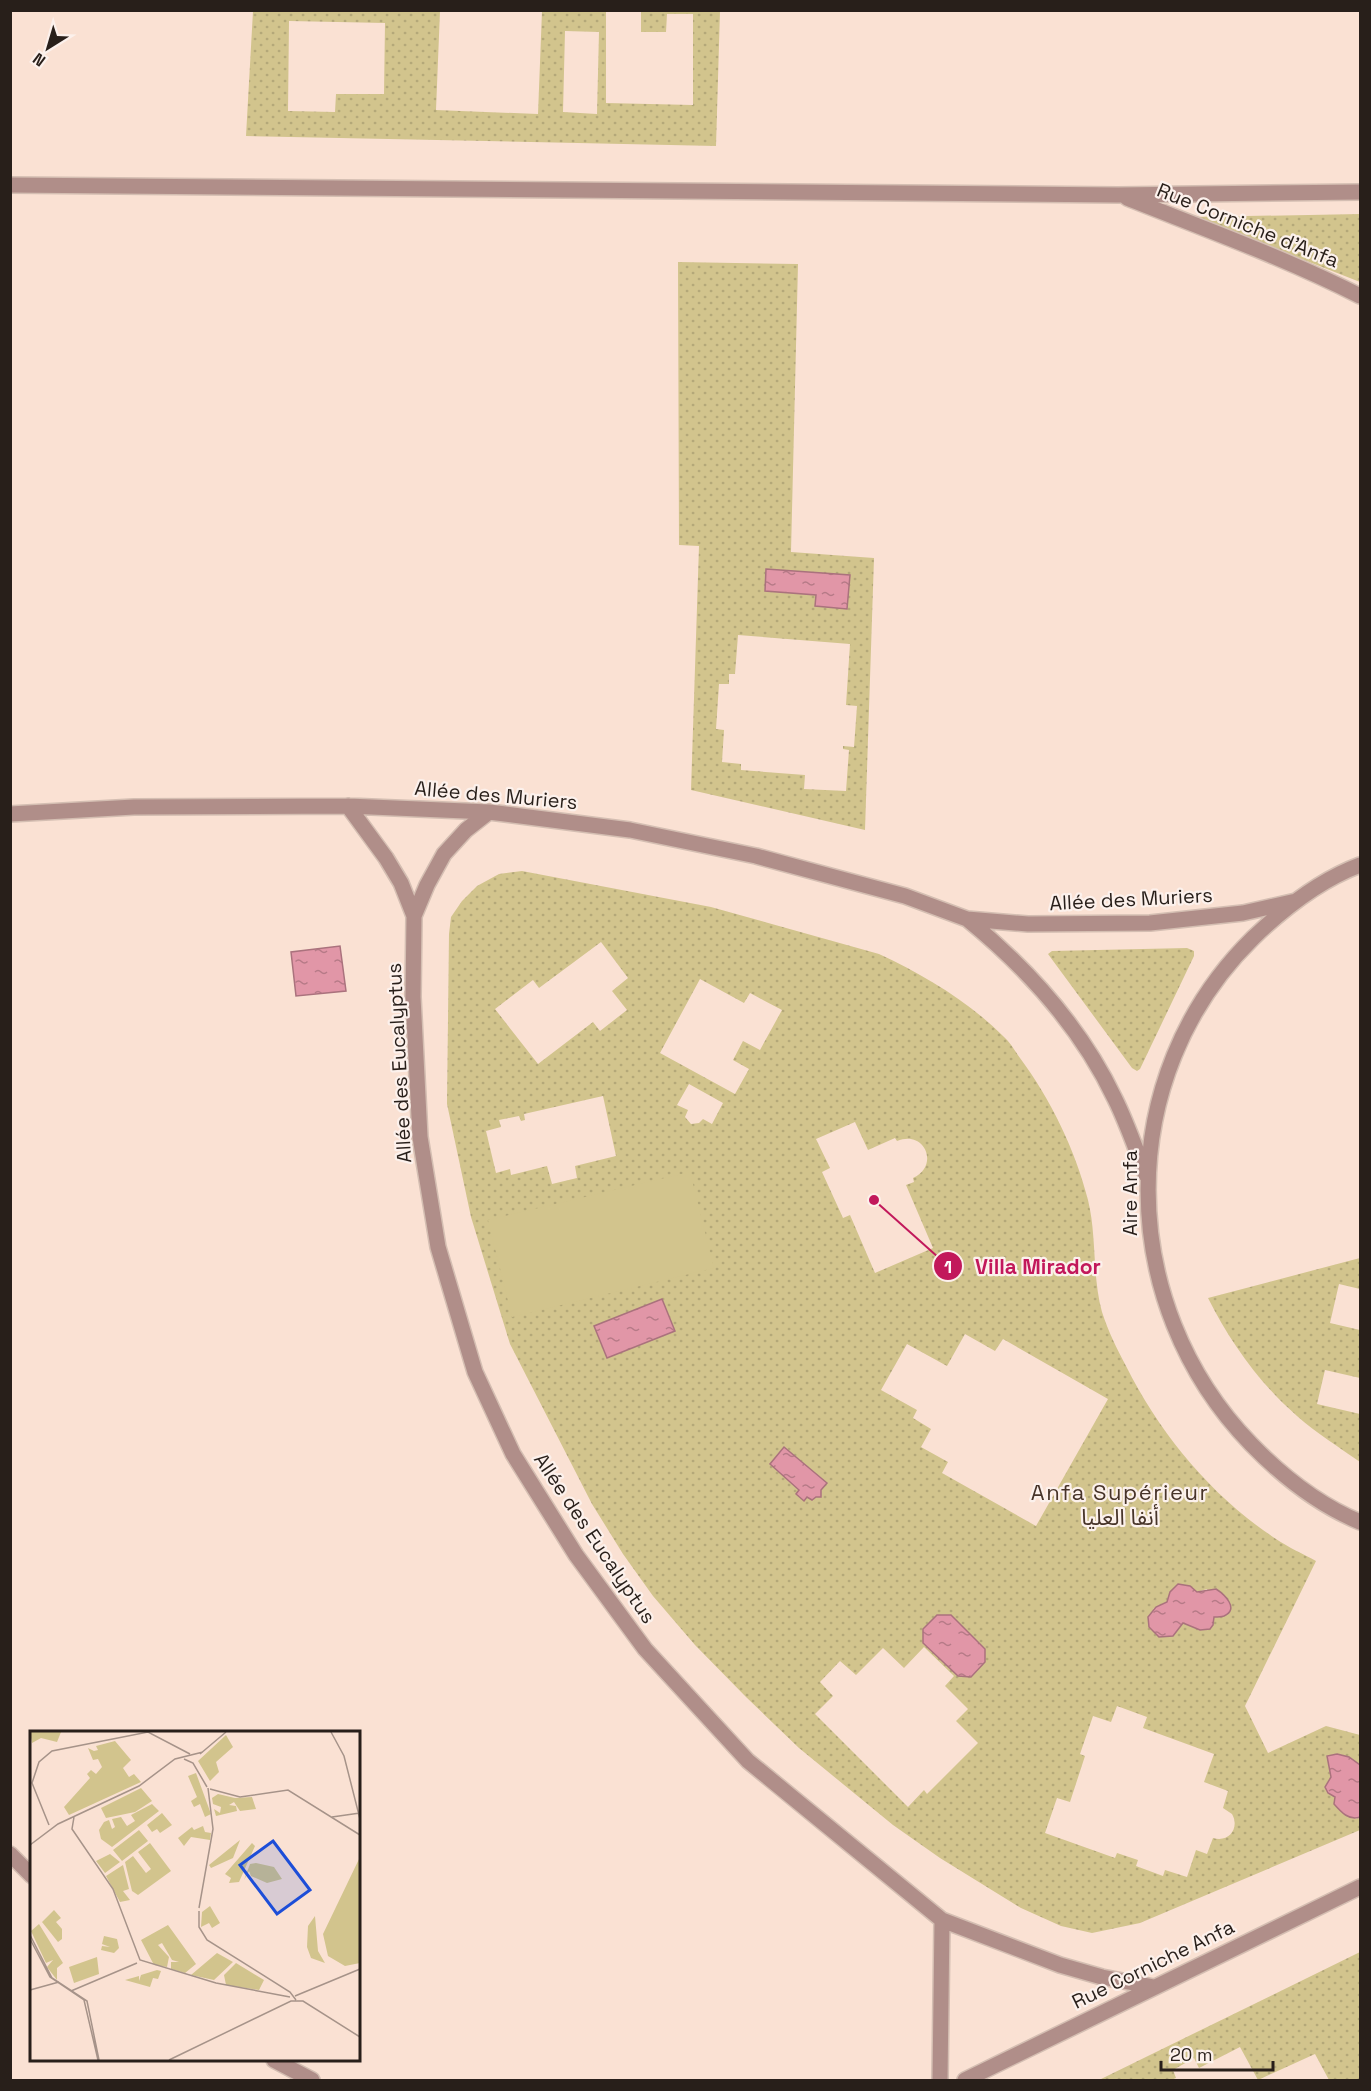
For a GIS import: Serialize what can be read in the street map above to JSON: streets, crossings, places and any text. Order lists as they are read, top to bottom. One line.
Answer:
{"streets":{"street":["Rue Corniche d'Anfa","Allée des Muriers","Allée des Eucalyptus","Aire Anfa","Rue Corniche Anfa"]},"crossings":[["Allée des Muriers","Allée des Eucalyptus"],["Allée des Muriers","Aire Anfa"],["Allée des Eucalyptus","Rue Corniche Anfa"]],"districts":["Anfa Supérieur أنفا العليا"],"places":["Villa Mirador"],"scale_bar":"20 m","north":"bottom left"}
